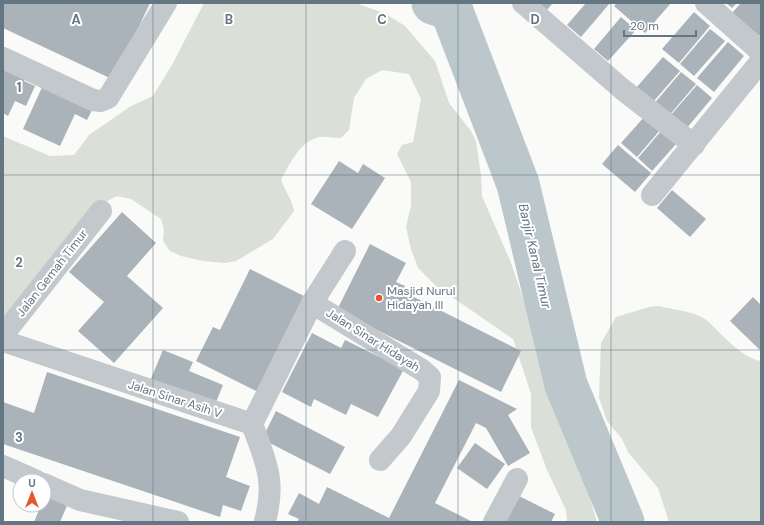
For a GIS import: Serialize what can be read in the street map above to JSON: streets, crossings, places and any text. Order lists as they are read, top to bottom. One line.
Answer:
{"streets":{"street":["Jalan Gemah Timur","Jalan Sinar Hidayah","Jalan Sinar Asih V"]},"crossings":[["Jalan Sinar Hidayah","Jalan Sinar Asih V"]],"water":["Banjir Kanal Timur"],"places":["Masjid Nurul Hidayah III"],"scale_bar":"20 m","north":"top","grid":{"columns":["A","B","C","D"],"rows":["1","2","3"]}}
